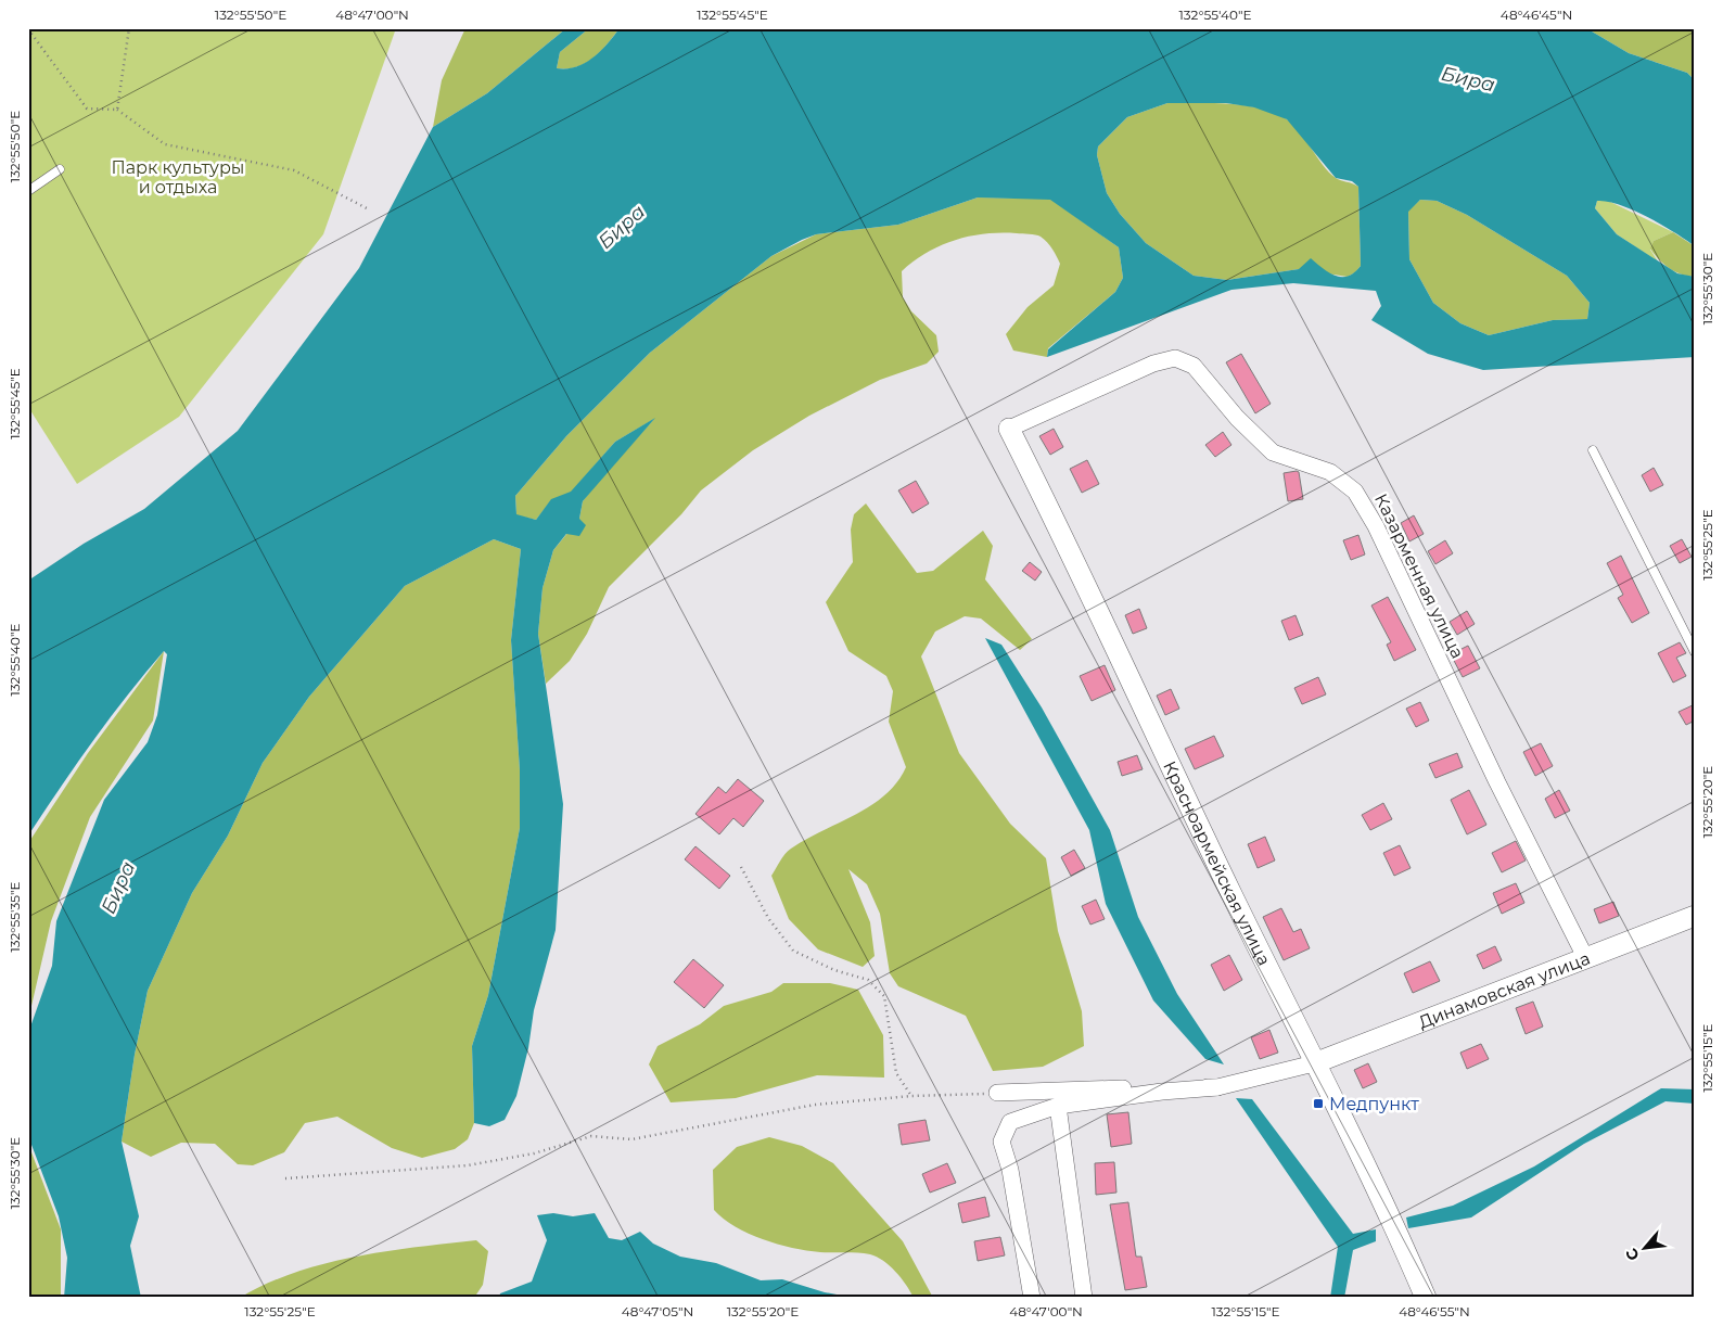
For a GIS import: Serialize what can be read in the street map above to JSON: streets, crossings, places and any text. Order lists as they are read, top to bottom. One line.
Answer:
{"streets":{"street":["Казарменная улица","Красноармейская улица","Динамовская улица"]},"crossings":[["Казарменная улица","Красноармейская улица"],["Казарменная улица","Динамовская улица"],["Красноармейская улица","Динамовская улица"]],"water":["Бира"],"parks":["Парк культуры и отдыха"],"places":{"transit":["Медпункт"]},"north":"bottom left","coordinates":["132°55'50\"E","48°47'00\"N","132°55'45\"E","132°55'40\"E","48°46'45\"N","132°55'30\"E","132°55'25\"E","132°55'20\"E","132°55'35\"E","132°55'15\"E","48°47'05\"N","48°46'55\"N"]}
